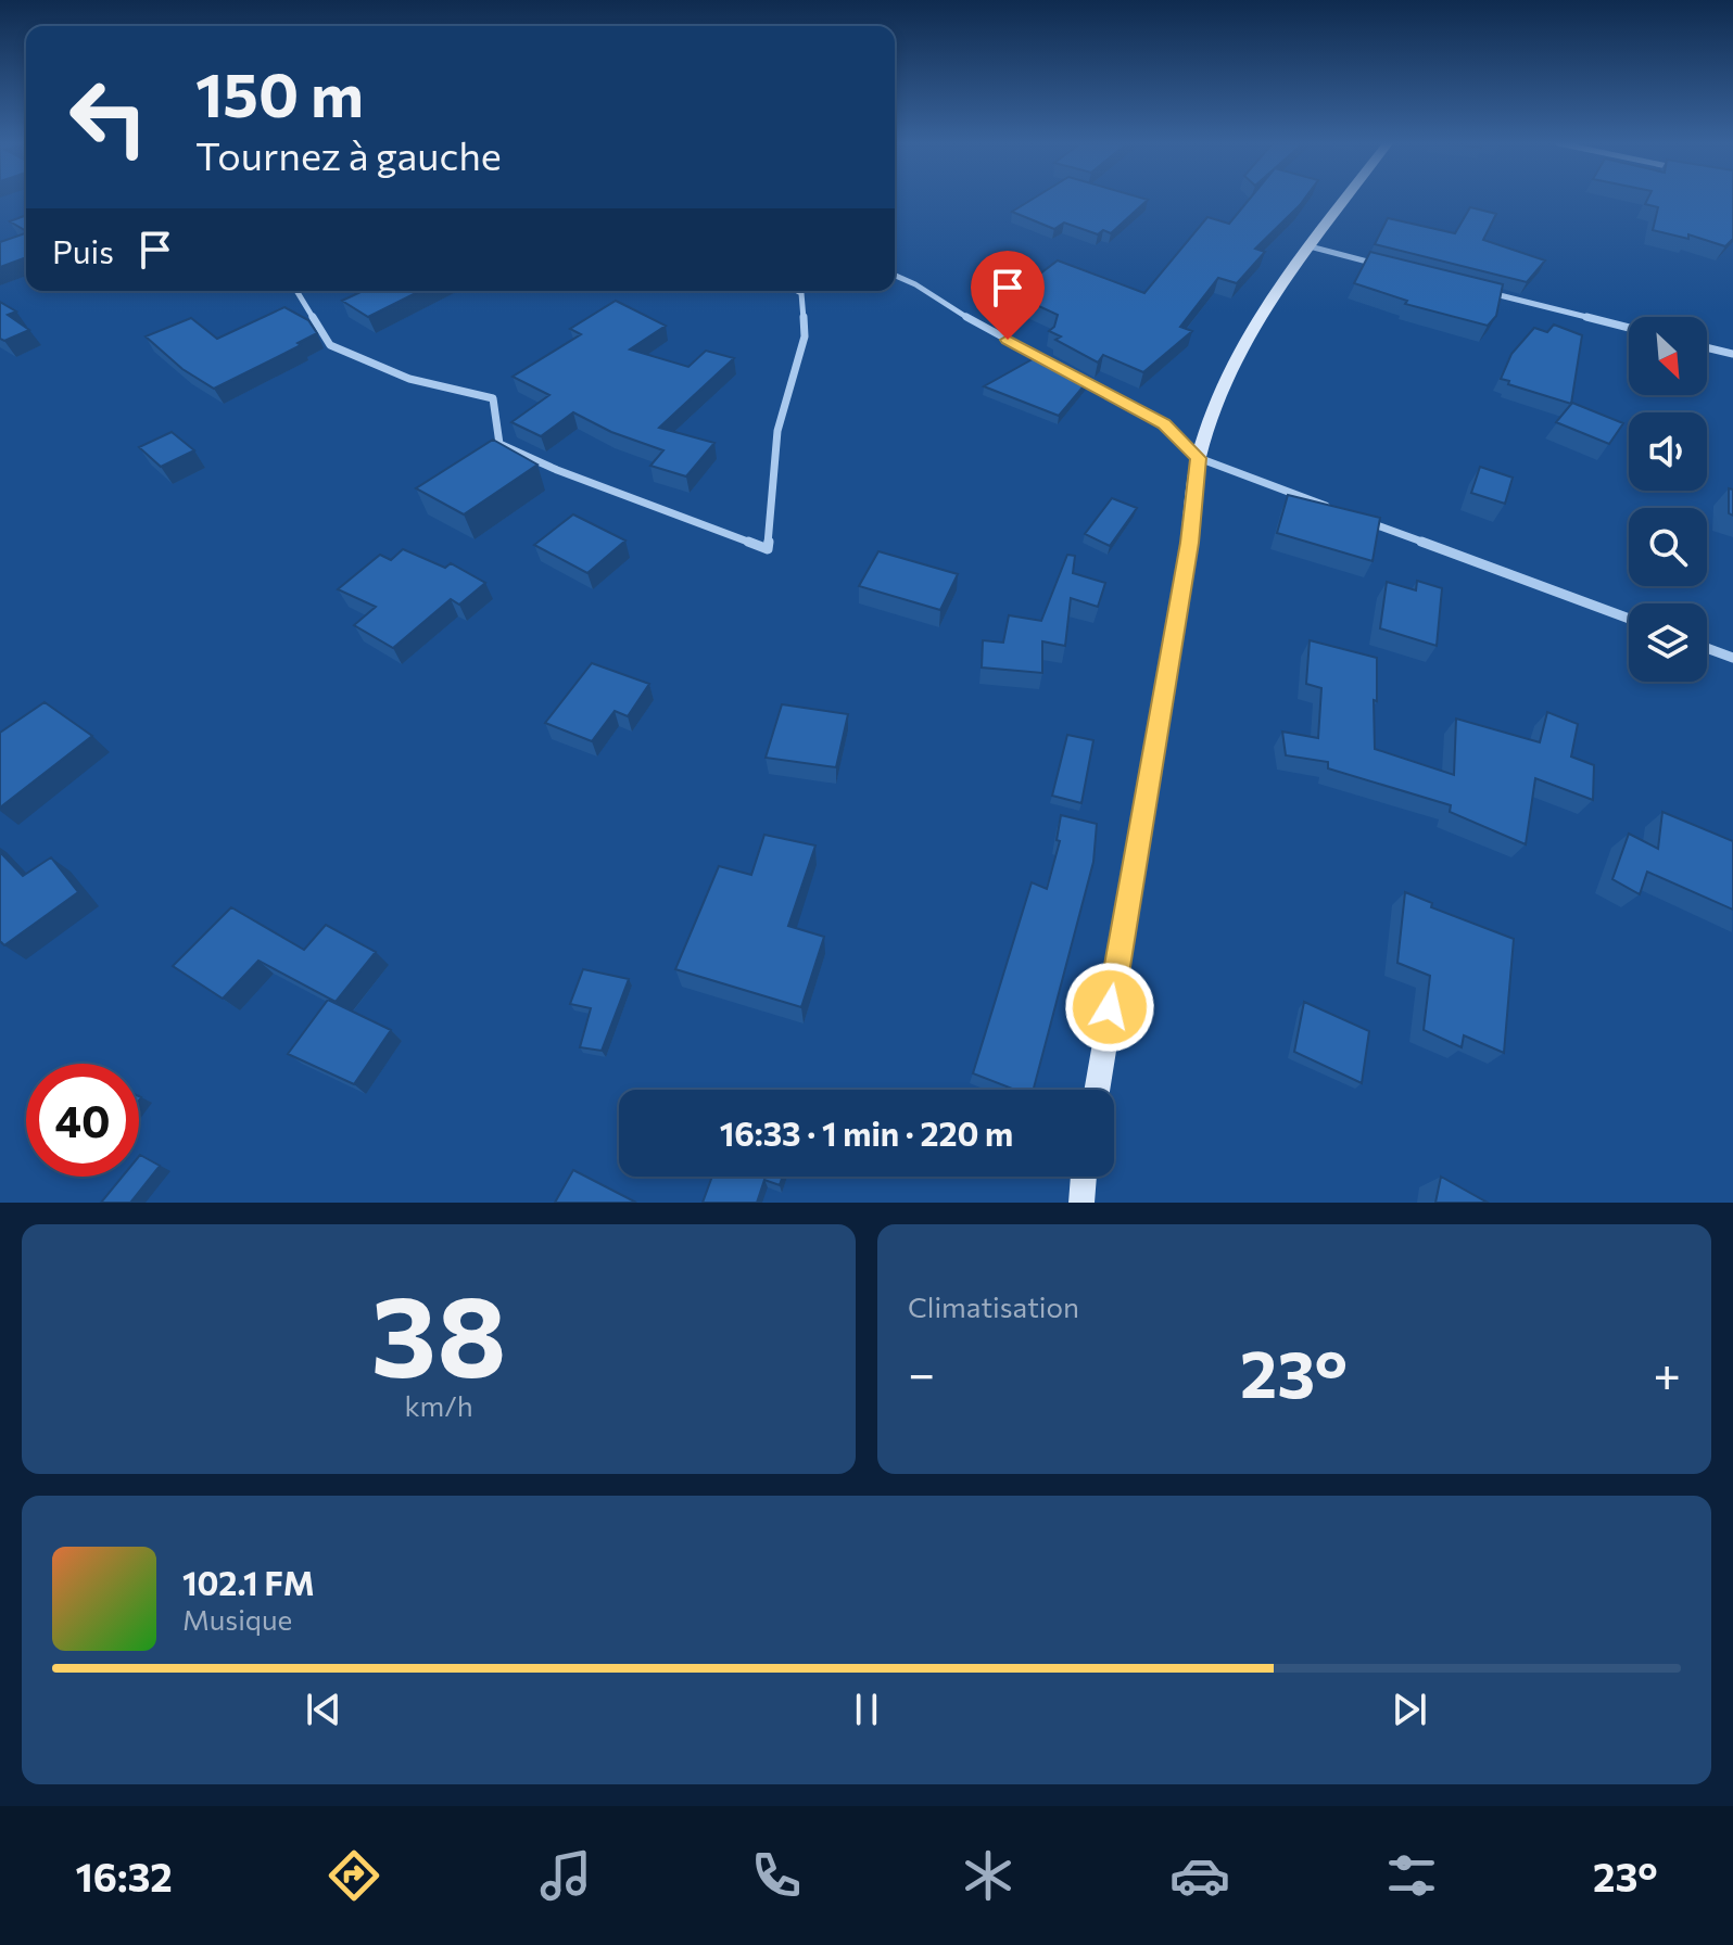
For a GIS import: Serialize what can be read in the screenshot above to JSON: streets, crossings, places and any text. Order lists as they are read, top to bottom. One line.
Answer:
{"north":"bottom right","page":{"turn":["150 m","Tournez à gauche"],"then":"Puis","limit":"40","trip":"16:33 · 1 min · 220 m","tile":[["38","km/h"],"Climatisation"],"heat":["−","23°","+"],"song":["102.1 FM","Musique"],"tabs":["16:32","23°"]}}
